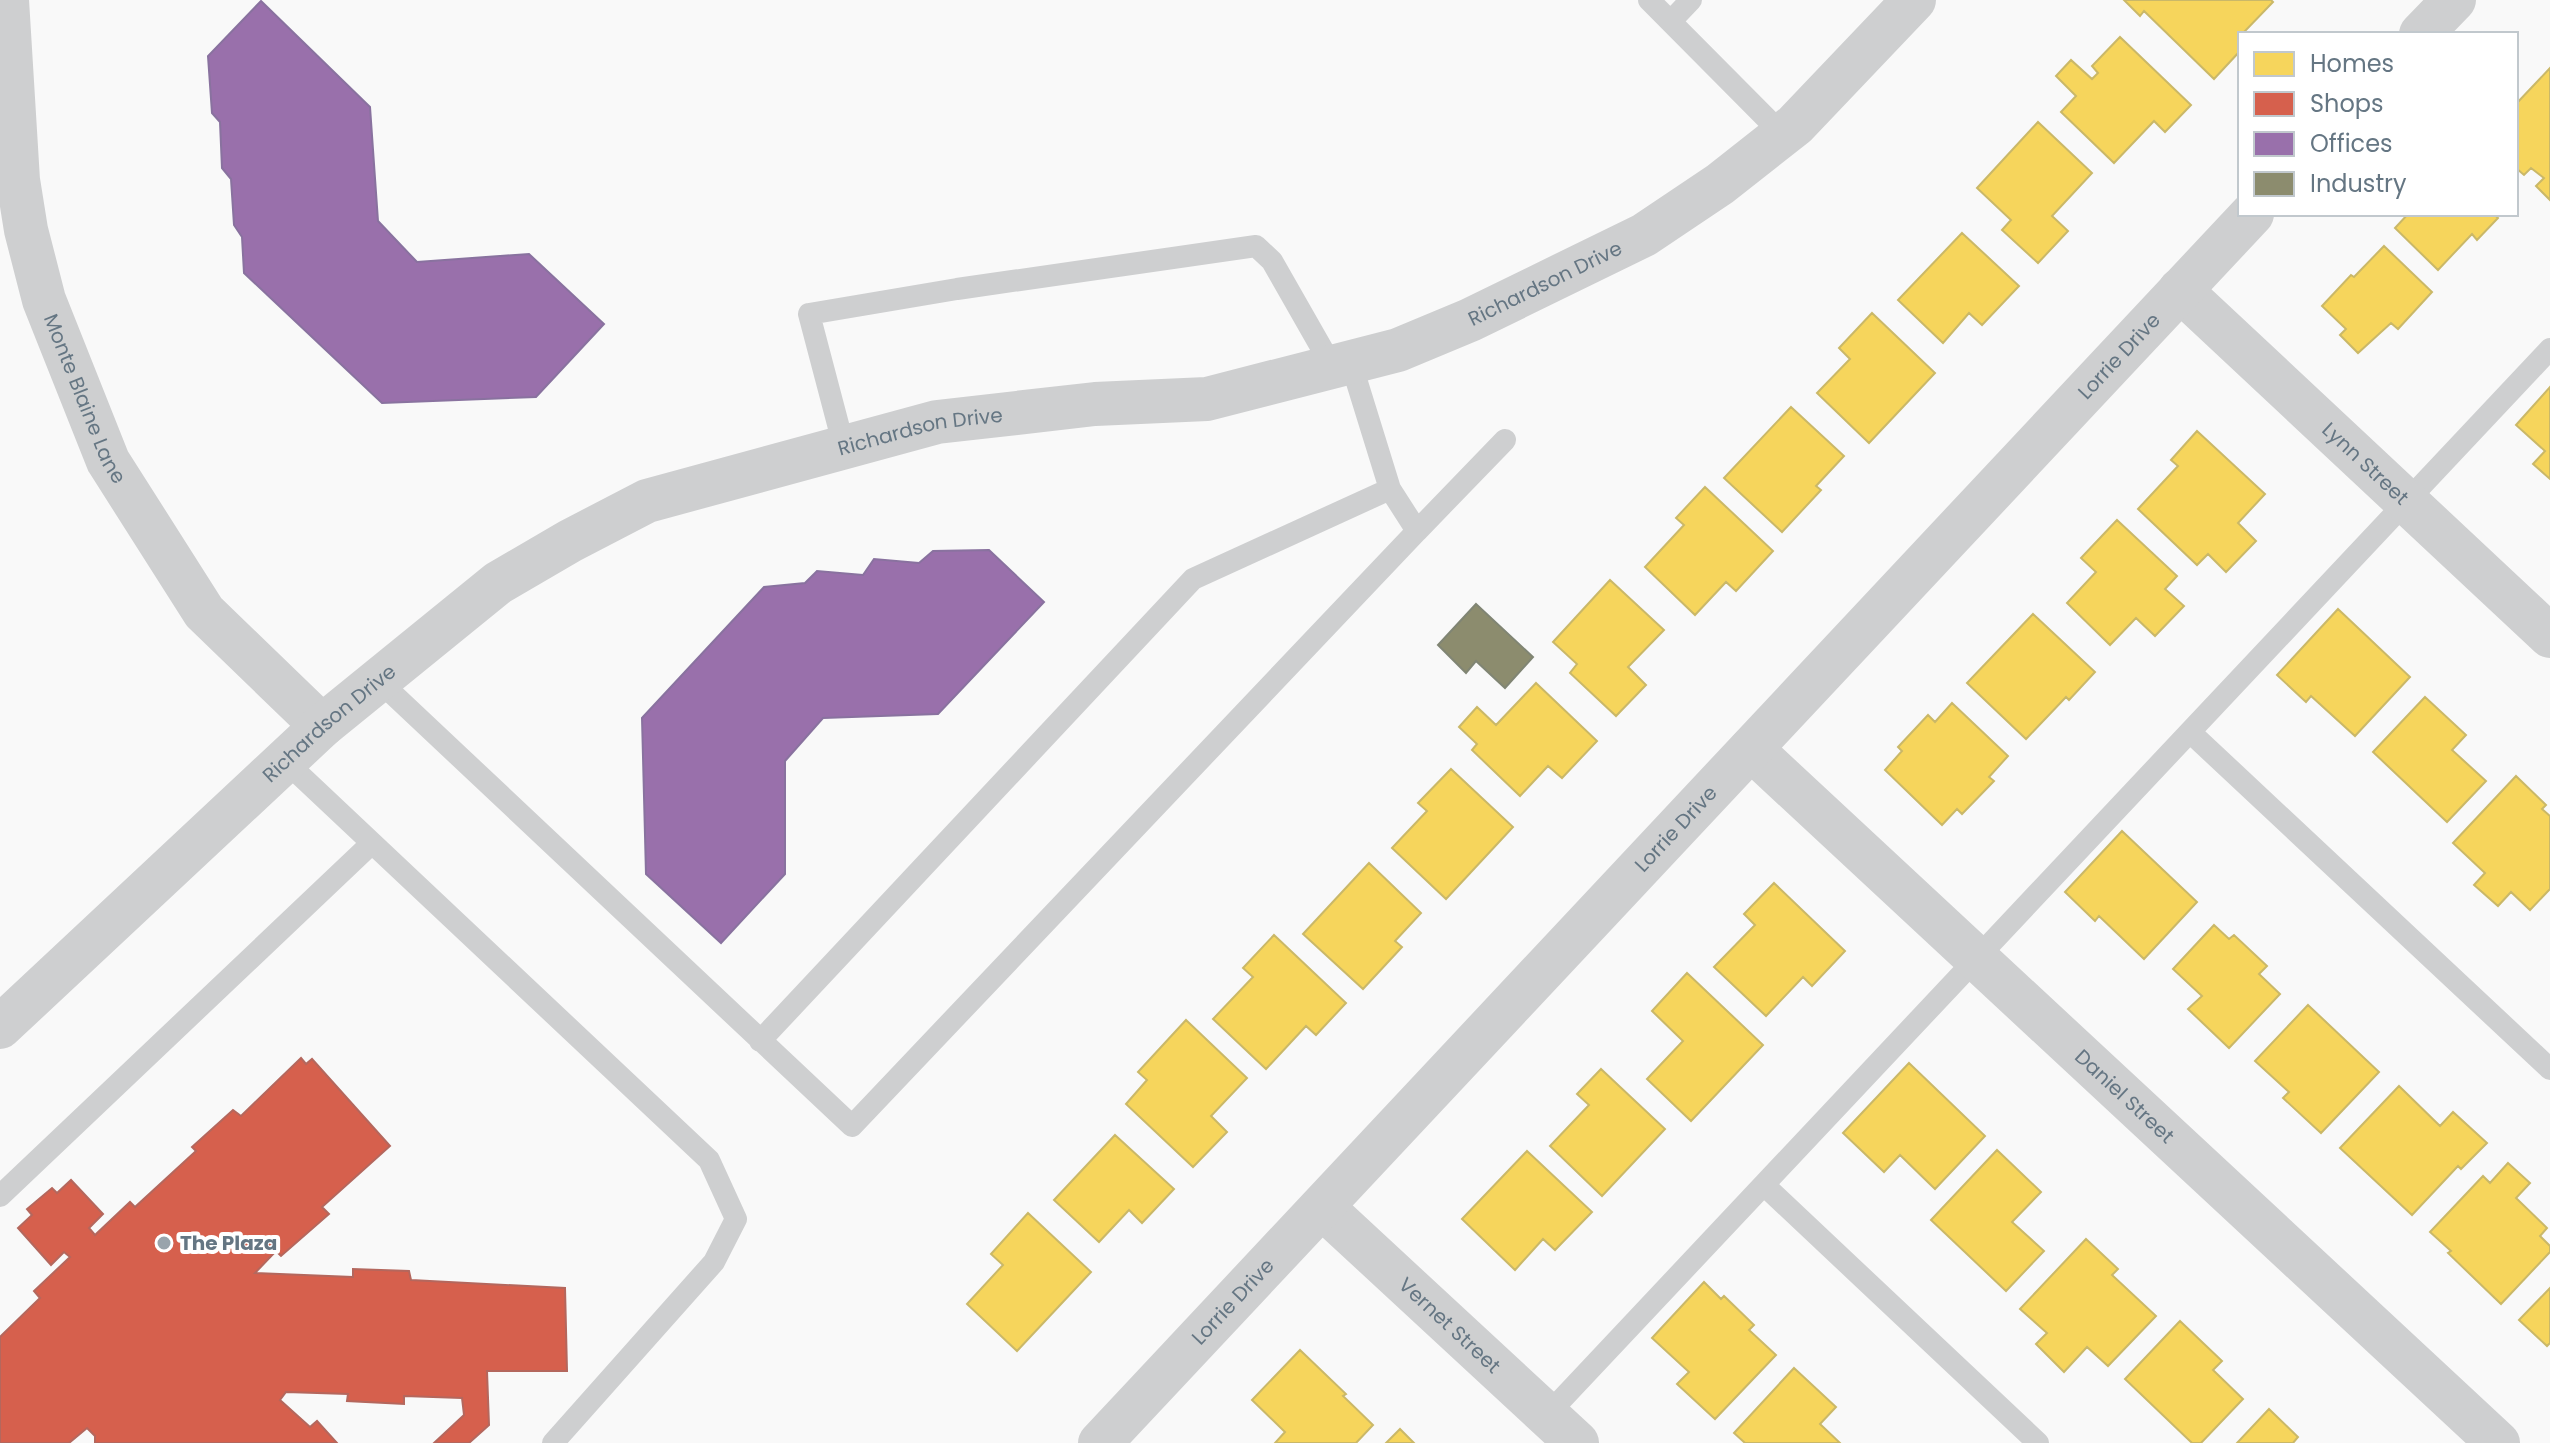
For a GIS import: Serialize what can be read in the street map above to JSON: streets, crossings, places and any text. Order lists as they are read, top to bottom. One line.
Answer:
{"streets":{"street":["Richardson Drive","Lorrie Drive","Monte Blaine Lane","Lynn Street","Daniel Street","Vernet Street"]},"crossings":[["Richardson Drive","Monte Blaine Lane"],["Lorrie Drive","Lynn Street"],["Lorrie Drive","Daniel Street"],["Lorrie Drive","Vernet Street"]],"places":["The Plaza"],"legend":["Homes","Shops","Offices","Industry"]}
